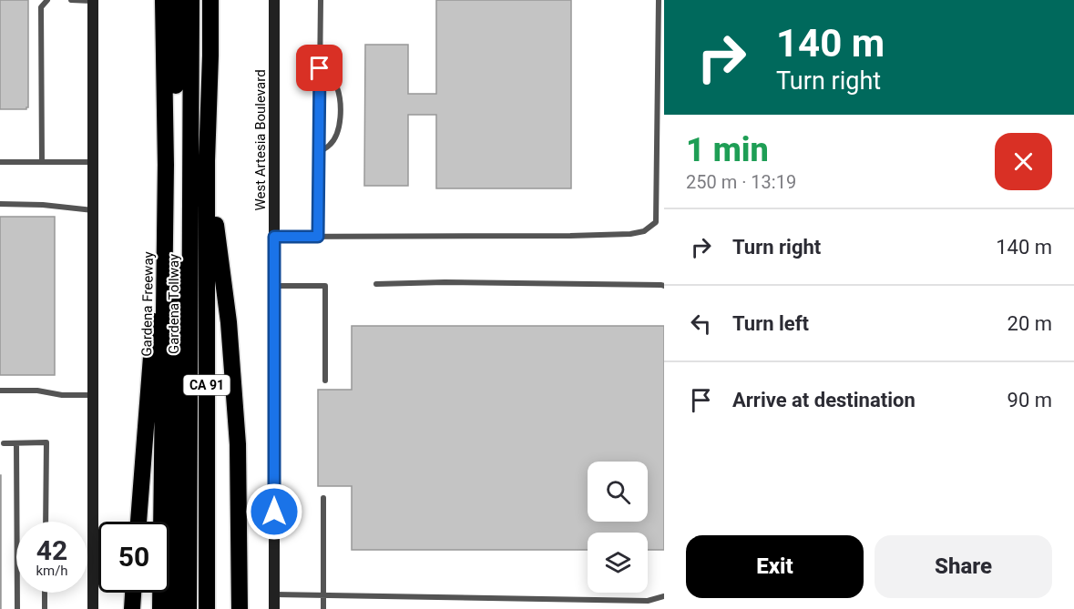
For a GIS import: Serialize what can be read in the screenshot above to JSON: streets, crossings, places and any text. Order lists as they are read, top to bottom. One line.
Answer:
{"streets":{"highway":["Gardena Freeway","Gardena Tollway","CA 91"],"main road":["West Artesia Boulevard"]},"page":{"turn":["140 m","Turn right"],"heading":["1 min","250 m · 13:19"],"list":[{"name":"Turn right","value":"140 m"},{"name":"Turn left","value":"20 m"},{"name":"Arrive at destination","value":"90 m"}],"speed":"42 km/h","limit":"50","buttons":["Exit","Share"]}}
